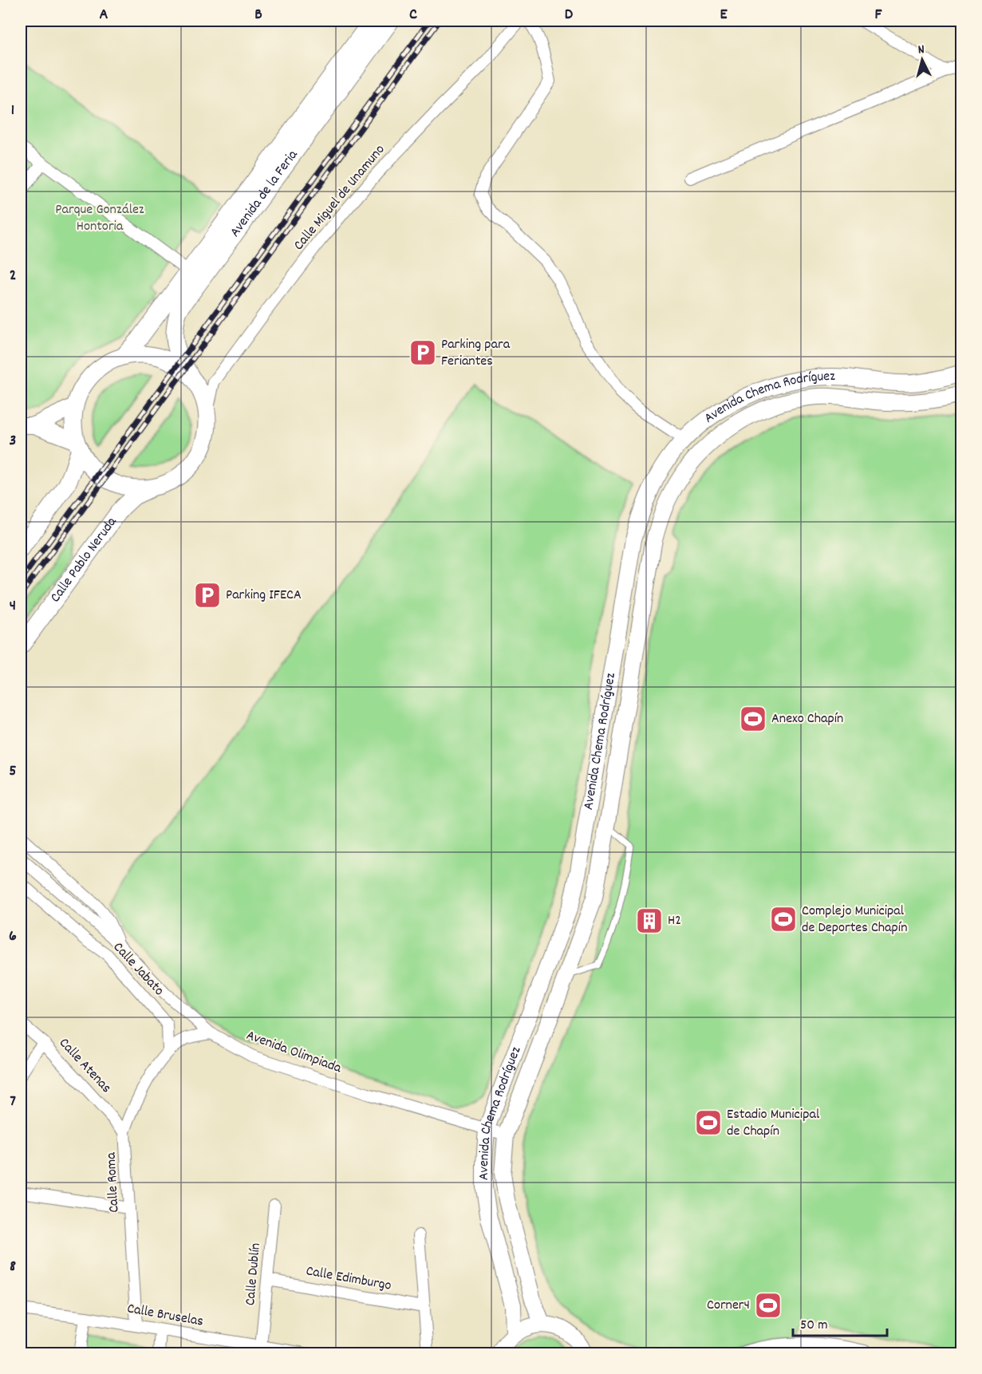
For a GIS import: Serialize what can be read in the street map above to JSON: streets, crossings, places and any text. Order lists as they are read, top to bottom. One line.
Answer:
{"streets":{"main road":["Avenida de la Feria","Avenida Chema Rodríguez","Calle Pablo Neruda"],"street":["Calle Miguel de Unamuno","Calle Jabato","Avenida Olimpiada","Calle Atenas","Calle Roma","Calle Dublín","Calle Edimburgo","Calle Bruselas"]},"crossings":[["Avenida de la Feria","Calle Miguel de Unamuno"],["Avenida de la Feria","Calle Pablo Neruda"],["Calle Miguel de Unamuno","Calle Pablo Neruda"],["Avenida Chema Rodríguez","Avenida Olimpiada"],["Calle Jabato","Calle Roma"],["Calle Atenas","Calle Roma"],["Calle Roma","Calle Bruselas"],["Calle Dublín","Calle Edimburgo"],["Calle Dublín","Calle Bruselas"]],"parks":["Parque González Hontoria"],"places":{"parking":["Parking para Feriantes","Parking IFECA"],"sports":["Anexo Chapín","Complejo Municipal de Deportes Chapín","Estadio Municipal de Chapín","Corner4"],"building":["H2"]},"scale_bar":"50 m","north":"top","grid":{"columns":["A","B","C","D","E","F"],"rows":["1","2","3","4","5","6","7","8"]}}
